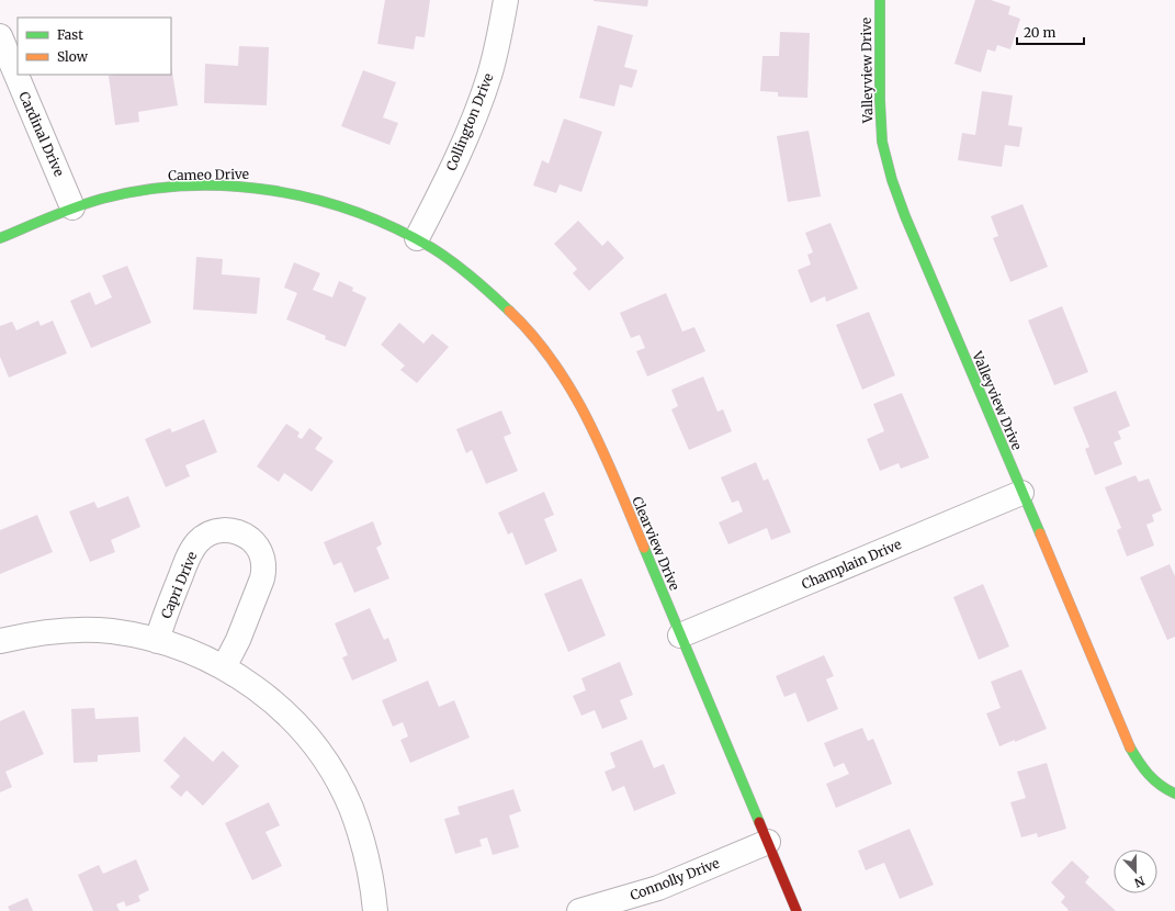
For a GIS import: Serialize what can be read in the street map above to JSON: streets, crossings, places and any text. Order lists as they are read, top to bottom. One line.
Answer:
{"streets":{"street":["Valleyview Drive","Collington Drive","Cardinal Drive","Cameo Drive","Clearview Drive","Champlain Drive","Capri Drive","Connolly Drive"]},"crossings":[["Valleyview Drive","Champlain Drive"],["Collington Drive","Cameo Drive"],["Collington Drive","Clearview Drive"],["Cardinal Drive","Cameo Drive"],["Cameo Drive","Clearview Drive"],["Clearview Drive","Champlain Drive"],["Clearview Drive","Connolly Drive"]],"legend":["Fast","Slow"],"scale_bar":"20 m","north":"bottom"}
